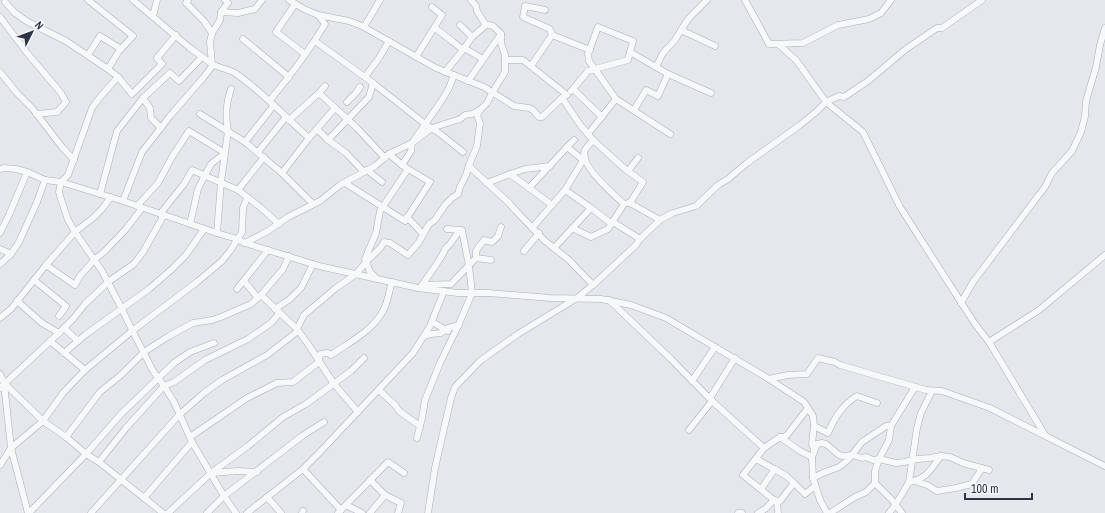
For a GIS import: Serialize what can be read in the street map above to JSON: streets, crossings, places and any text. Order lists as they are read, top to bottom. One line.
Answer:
{"scale_bar":"100 m","north":"top right"}
